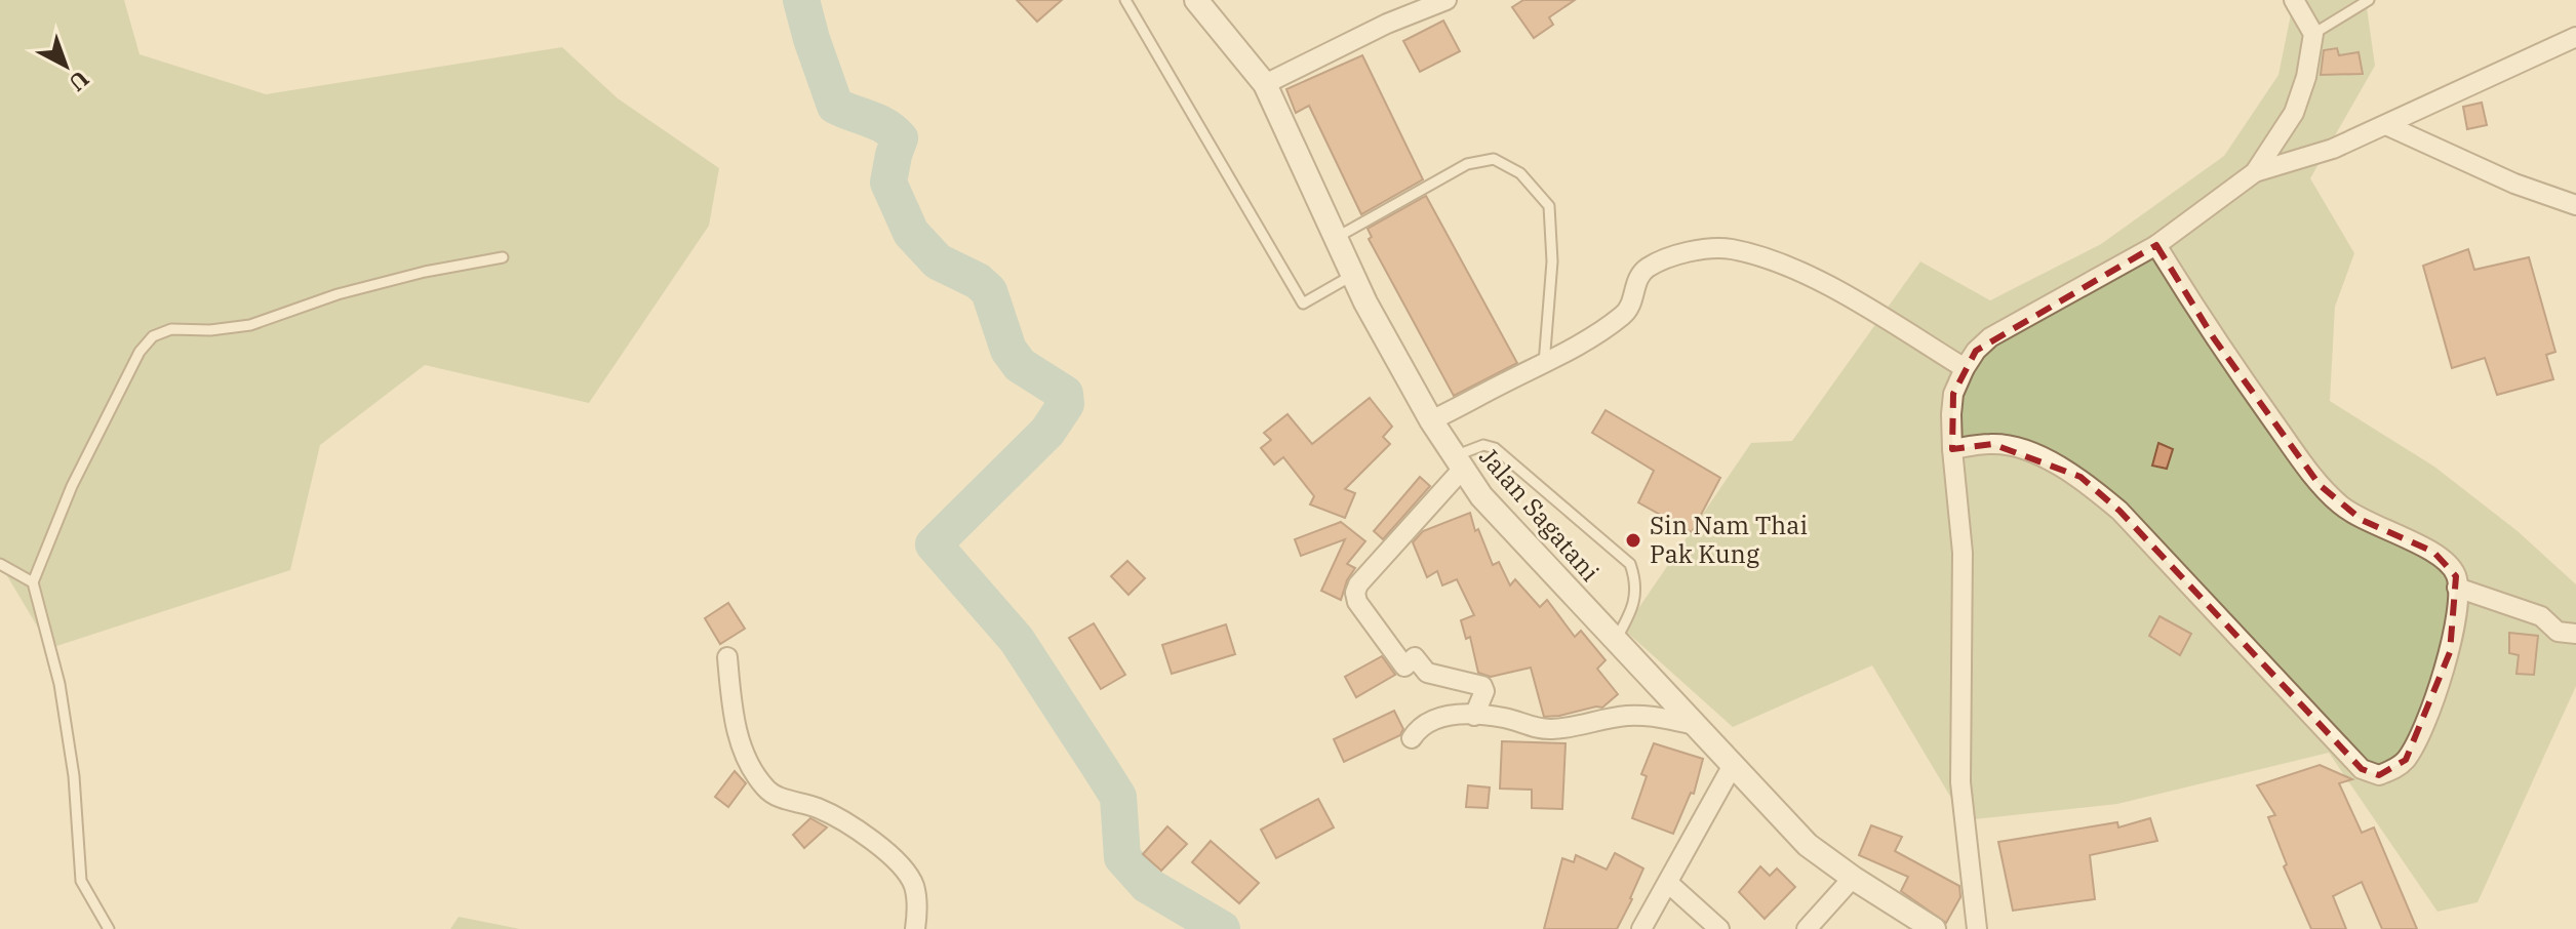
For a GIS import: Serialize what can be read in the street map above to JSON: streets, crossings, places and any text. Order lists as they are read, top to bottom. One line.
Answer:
{"streets":{"street":["Jalan Sagatani"]},"places":["Sin Nam Thai Pak Kung"],"north":"bottom right"}
